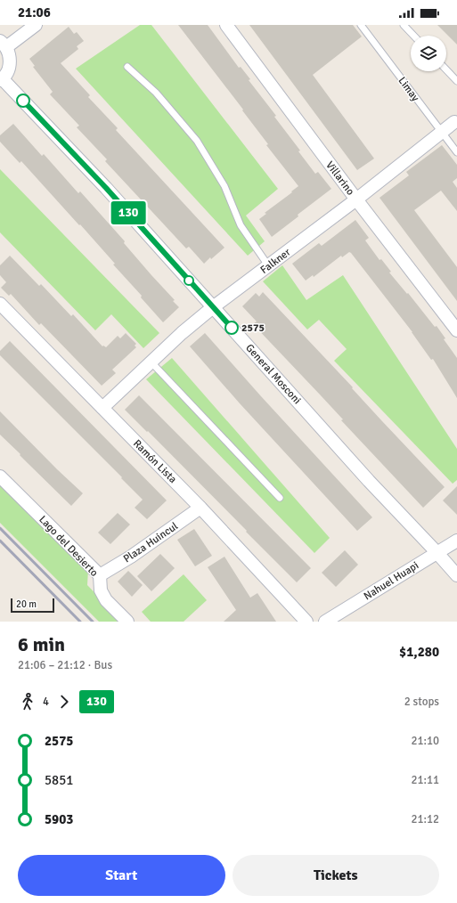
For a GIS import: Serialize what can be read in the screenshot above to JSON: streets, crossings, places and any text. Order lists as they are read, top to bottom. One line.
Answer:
{"streets":{"street":["Villarino","Falkner","General Mosconi","Ramón Lista","Plaza Huincul","Lago del Desierto","Nahuel Huapi"],"lane":["Limay"]},"crossings":[["Limay","Falkner"],["Villarino","Falkner"],["Falkner","General Mosconi"],["Falkner","Ramón Lista"],["General Mosconi","Nahuel Huapi"],["Ramón Lista","Plaza Huincul"],["Plaza Huincul","Lago del Desierto"]],"places":["2575"],"lines":["bus line 130"],"scale_bar":"20 m","page":{"status":"21:06","on_map":"130","scale":"20 m","heading":["6 min","21:06 – 21:12 · Bus","$1,280"],"legs":["4","130","2 stops"],"list":[{"name":"2575","value":"21:10"},{"name":"5851","value":"21:11"},{"name":"5903","value":"21:12"}],"buttons":["Start","Tickets"]}}
